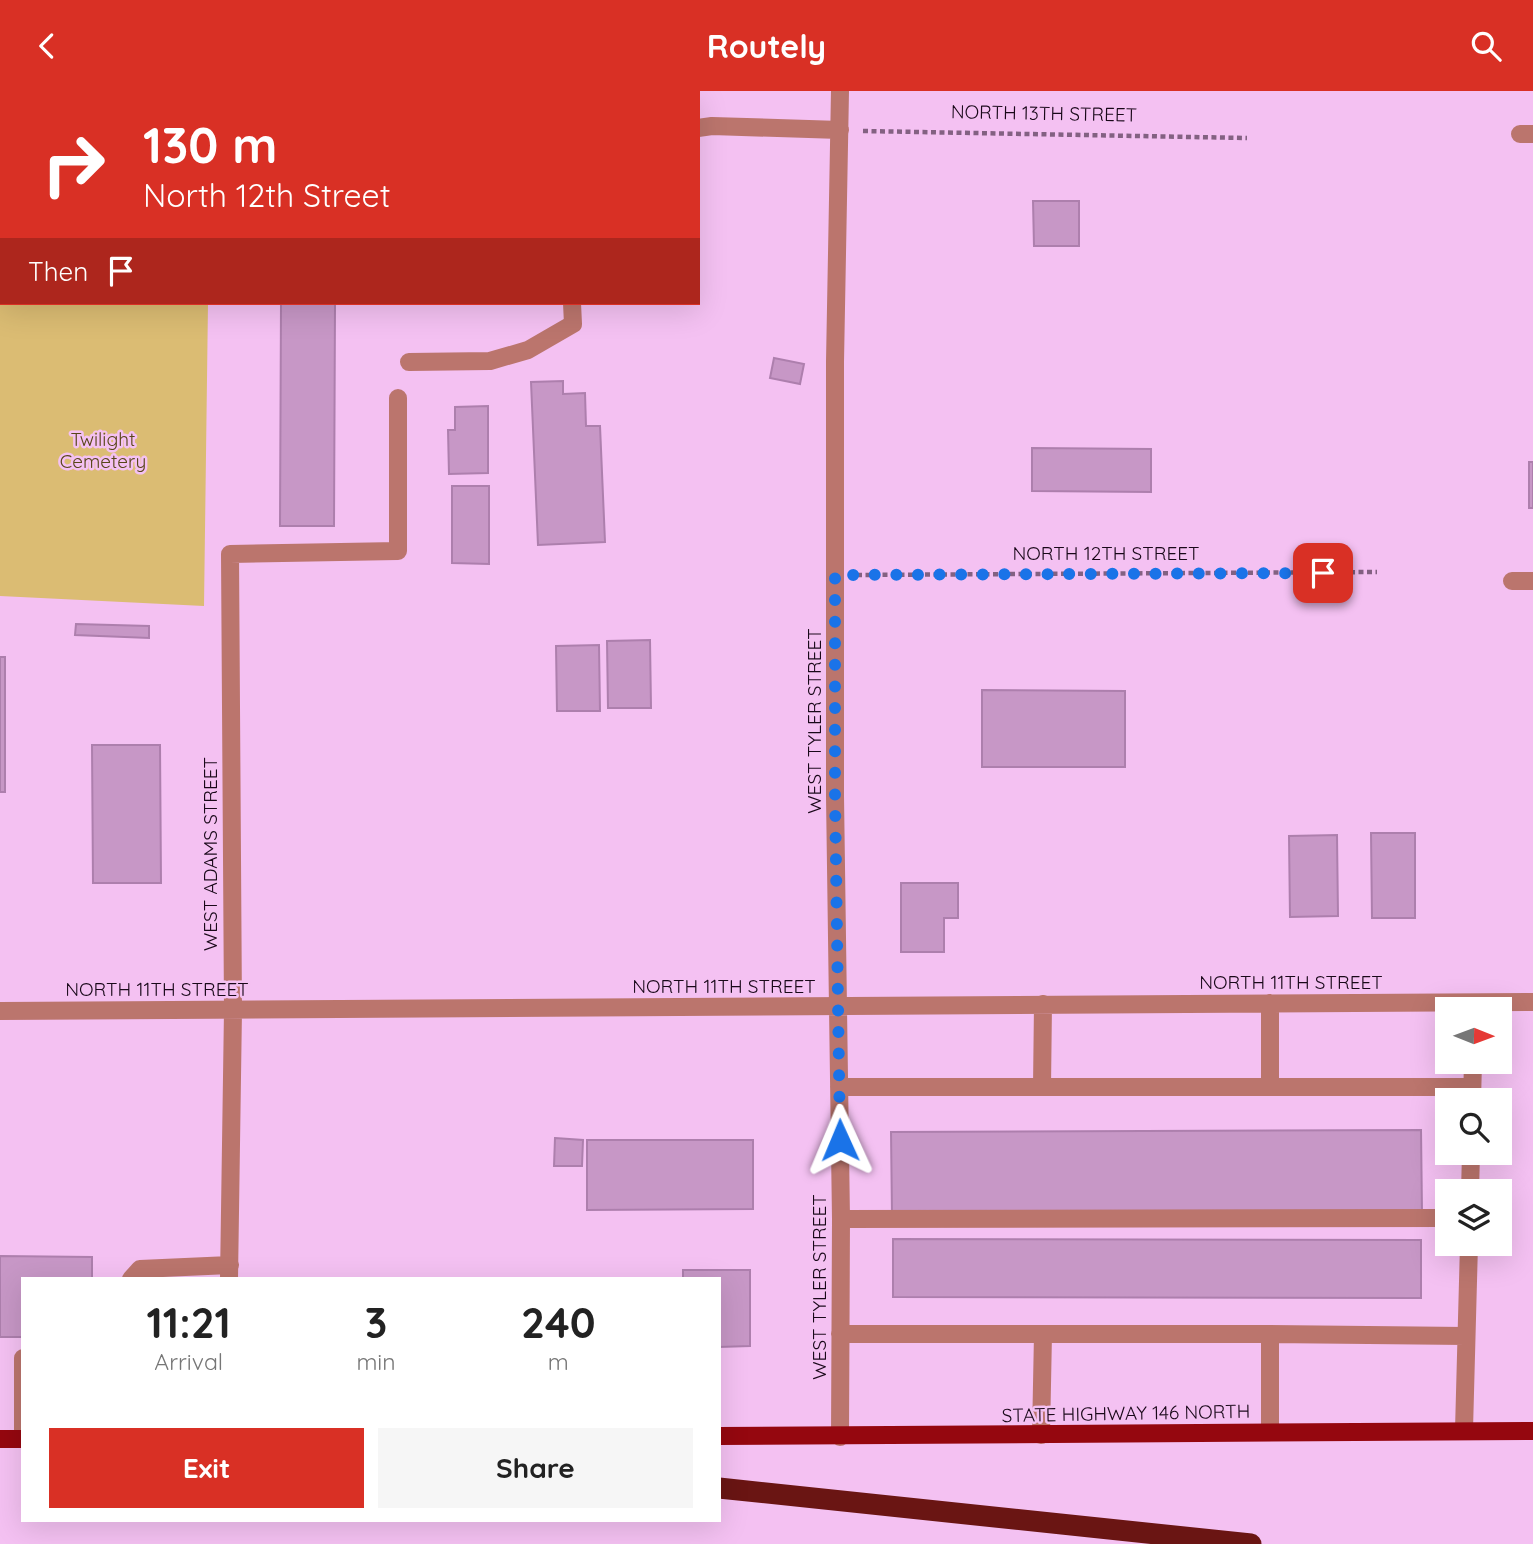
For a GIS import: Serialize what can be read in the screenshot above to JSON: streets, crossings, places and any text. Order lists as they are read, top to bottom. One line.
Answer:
{"streets":{"main road":["STATE HIGHWAY 146 NORTH"],"street":["WEST TYLER STREET","WEST ADAMS STREET","NORTH 11TH STREET"],"path":["NORTH 13TH STREET","NORTH 12TH STREET"]},"crossings":[["NORTH 13TH STREET","WEST TYLER STREET"],["NORTH 12TH STREET","WEST TYLER STREET"],["WEST TYLER STREET","NORTH 11TH STREET"],["WEST TYLER STREET","STATE HIGHWAY 146 NORTH"],["WEST ADAMS STREET","NORTH 11TH STREET"]],"parks":["Twilight Cemetery"],"north":"right","page":{"header":"Routely","turn":["130 m","North 12th Street"],"then":"Then","eta":["11:21","Arrival","3","min","240","m"],"buttons":["Exit","Share"]}}
